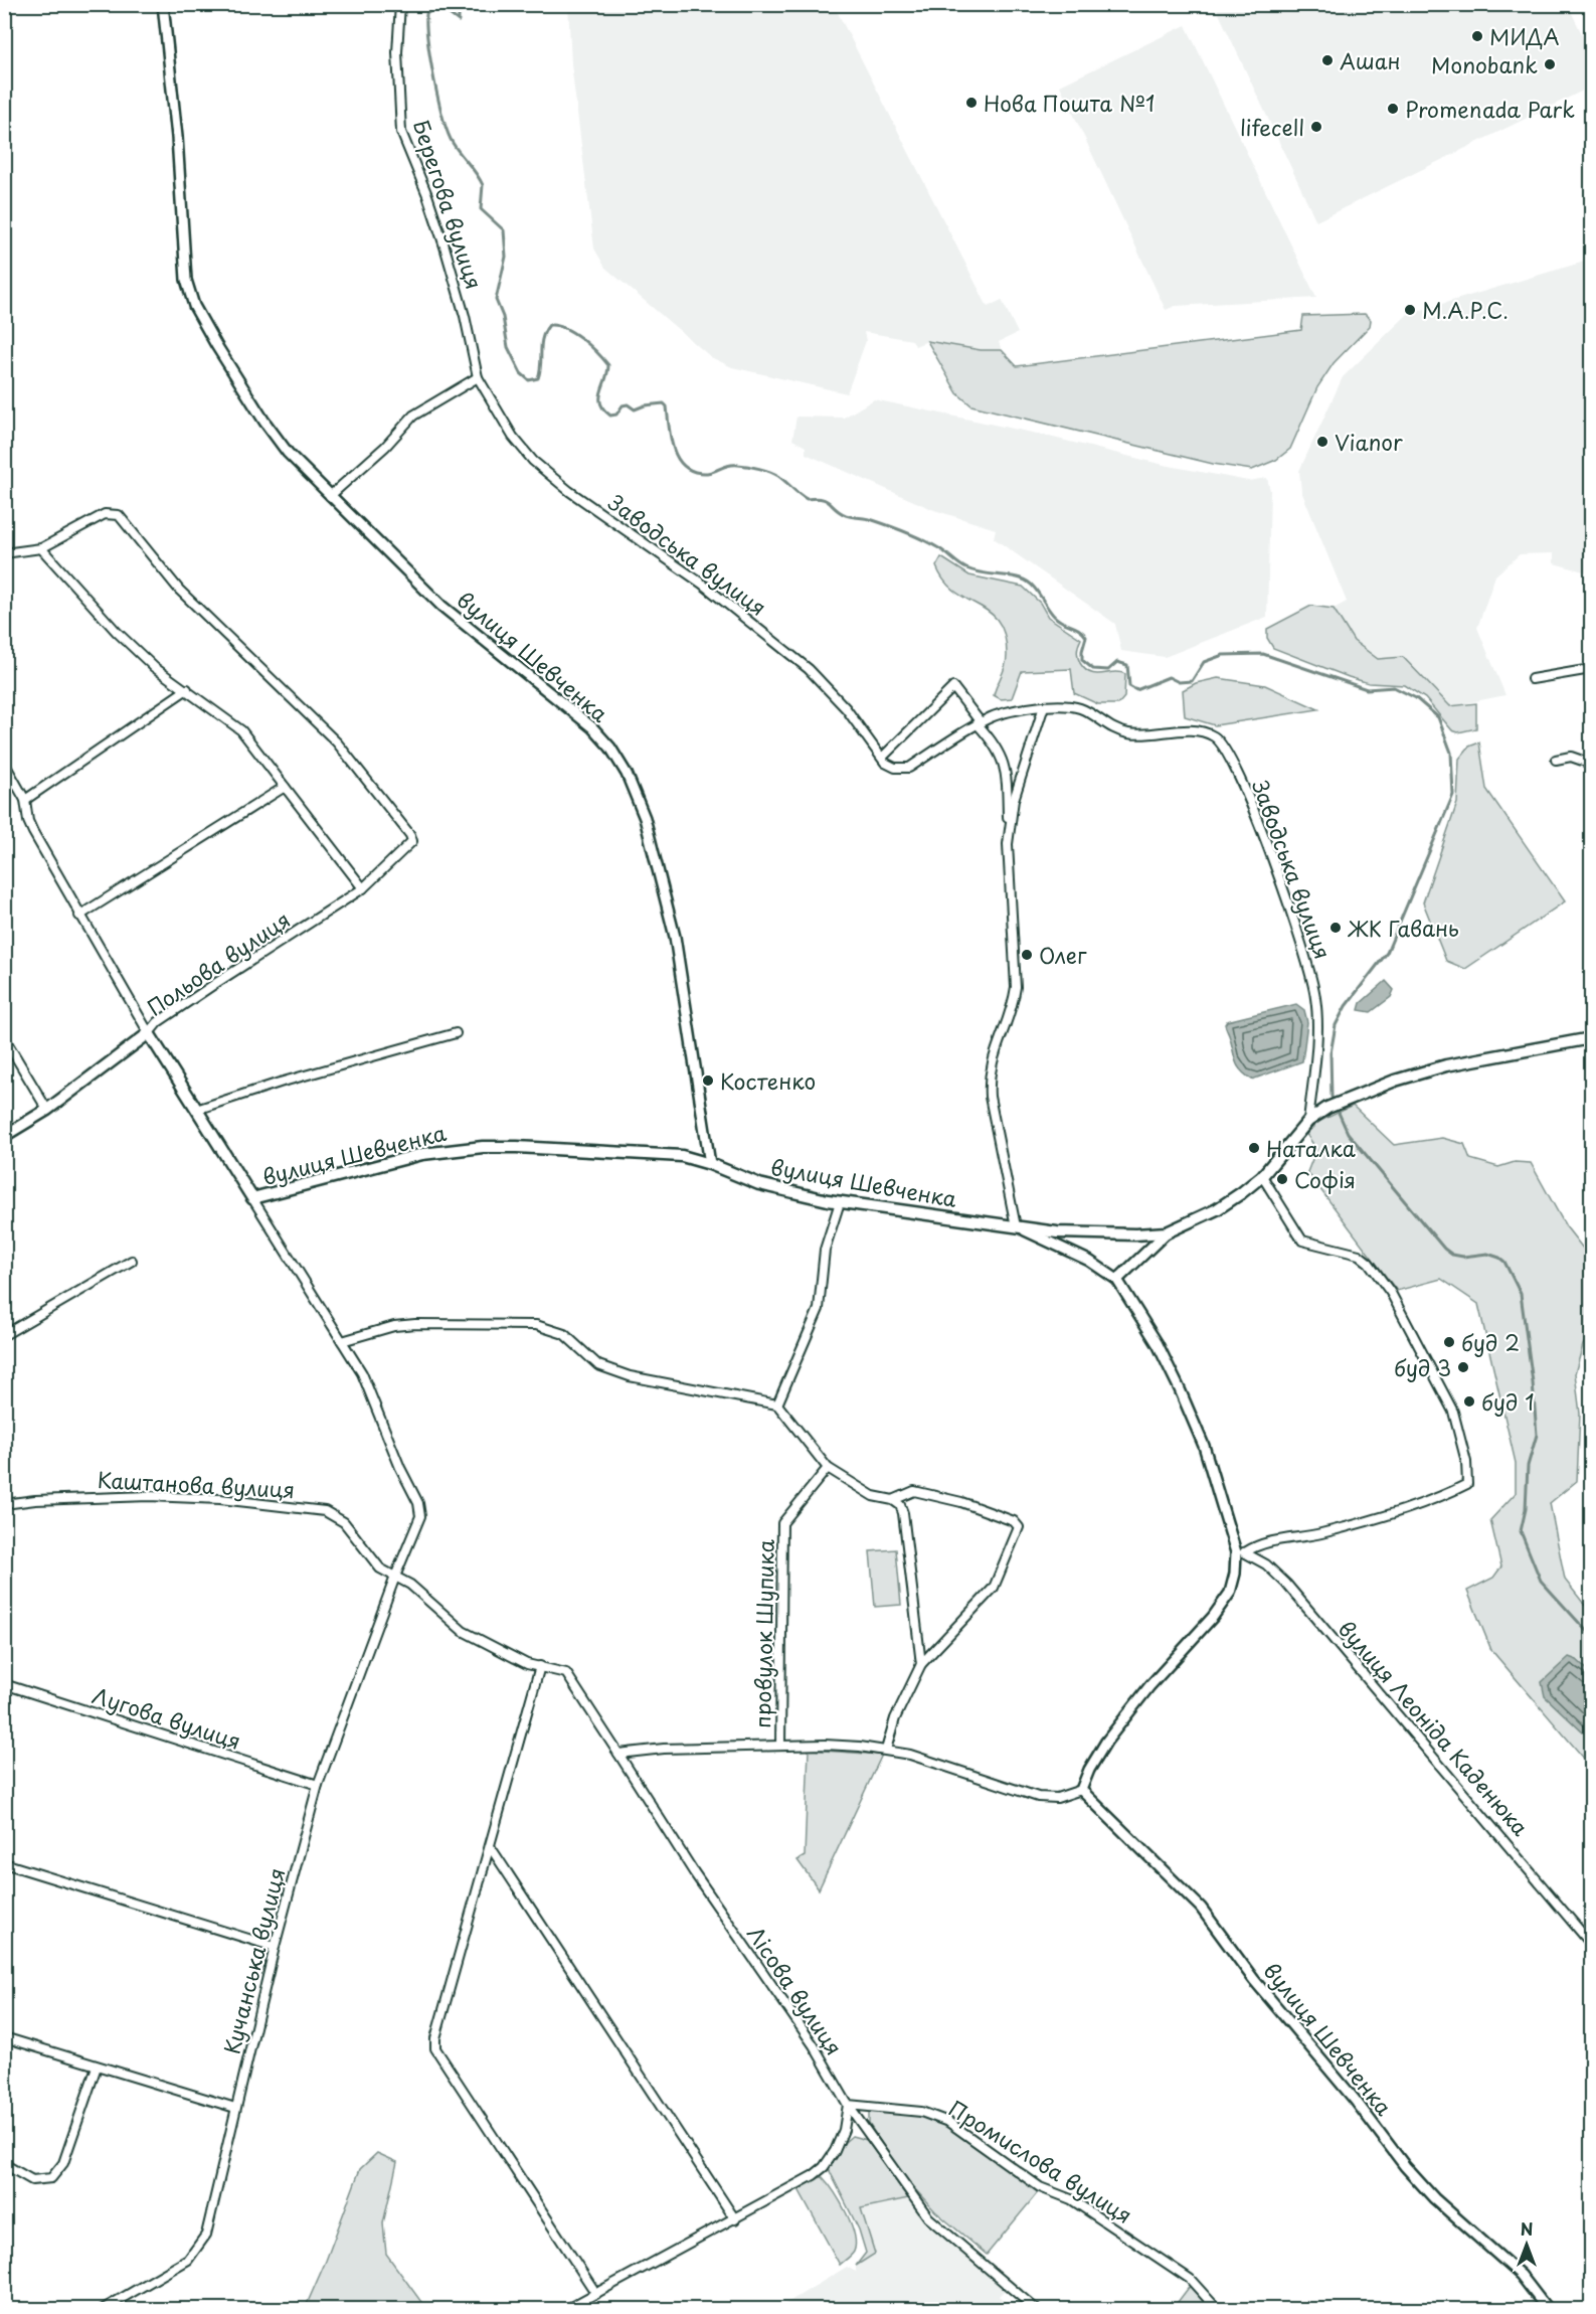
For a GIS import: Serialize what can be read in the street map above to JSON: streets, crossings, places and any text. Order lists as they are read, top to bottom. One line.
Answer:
{"streets":{"main road":["вулиця Шевченка"],"street":["Берегова вулиця","Заводська вулиця","Польова вулиця","Каштанова вулиця","провулок Шупика","Лугова вулиця","вулиця Леоніда Каденюка","Кучанська вулиця","Лісова вулиця","Промислова вулиця"]},"crossings":[["Берегова вулиця","Заводська вулиця"],["Заводська вулиця","вулиця Шевченка"],["вулиця Шевченка","Каштанова вулиця"],["вулиця Шевченка","вулиця Леоніда Каденюка"],["вулиця Шевченка","Кучанська вулиця"],["Каштанова вулиця","Кучанська вулиця"],["Каштанова вулиця","Лісова вулиця"],["Лугова вулиця","Кучанська вулиця"],["Лісова вулиця","Промислова вулиця"]],"places":["МИДА","Ашан","Monobank","Нова Пошта №1","Promenada Park","lifecell","М.А.Р.С.","Vianor","ЖК Гавань","Олег","Костенко","Наталка","Софія","буд 2","буд 3","буд 1"],"north":"top"}
